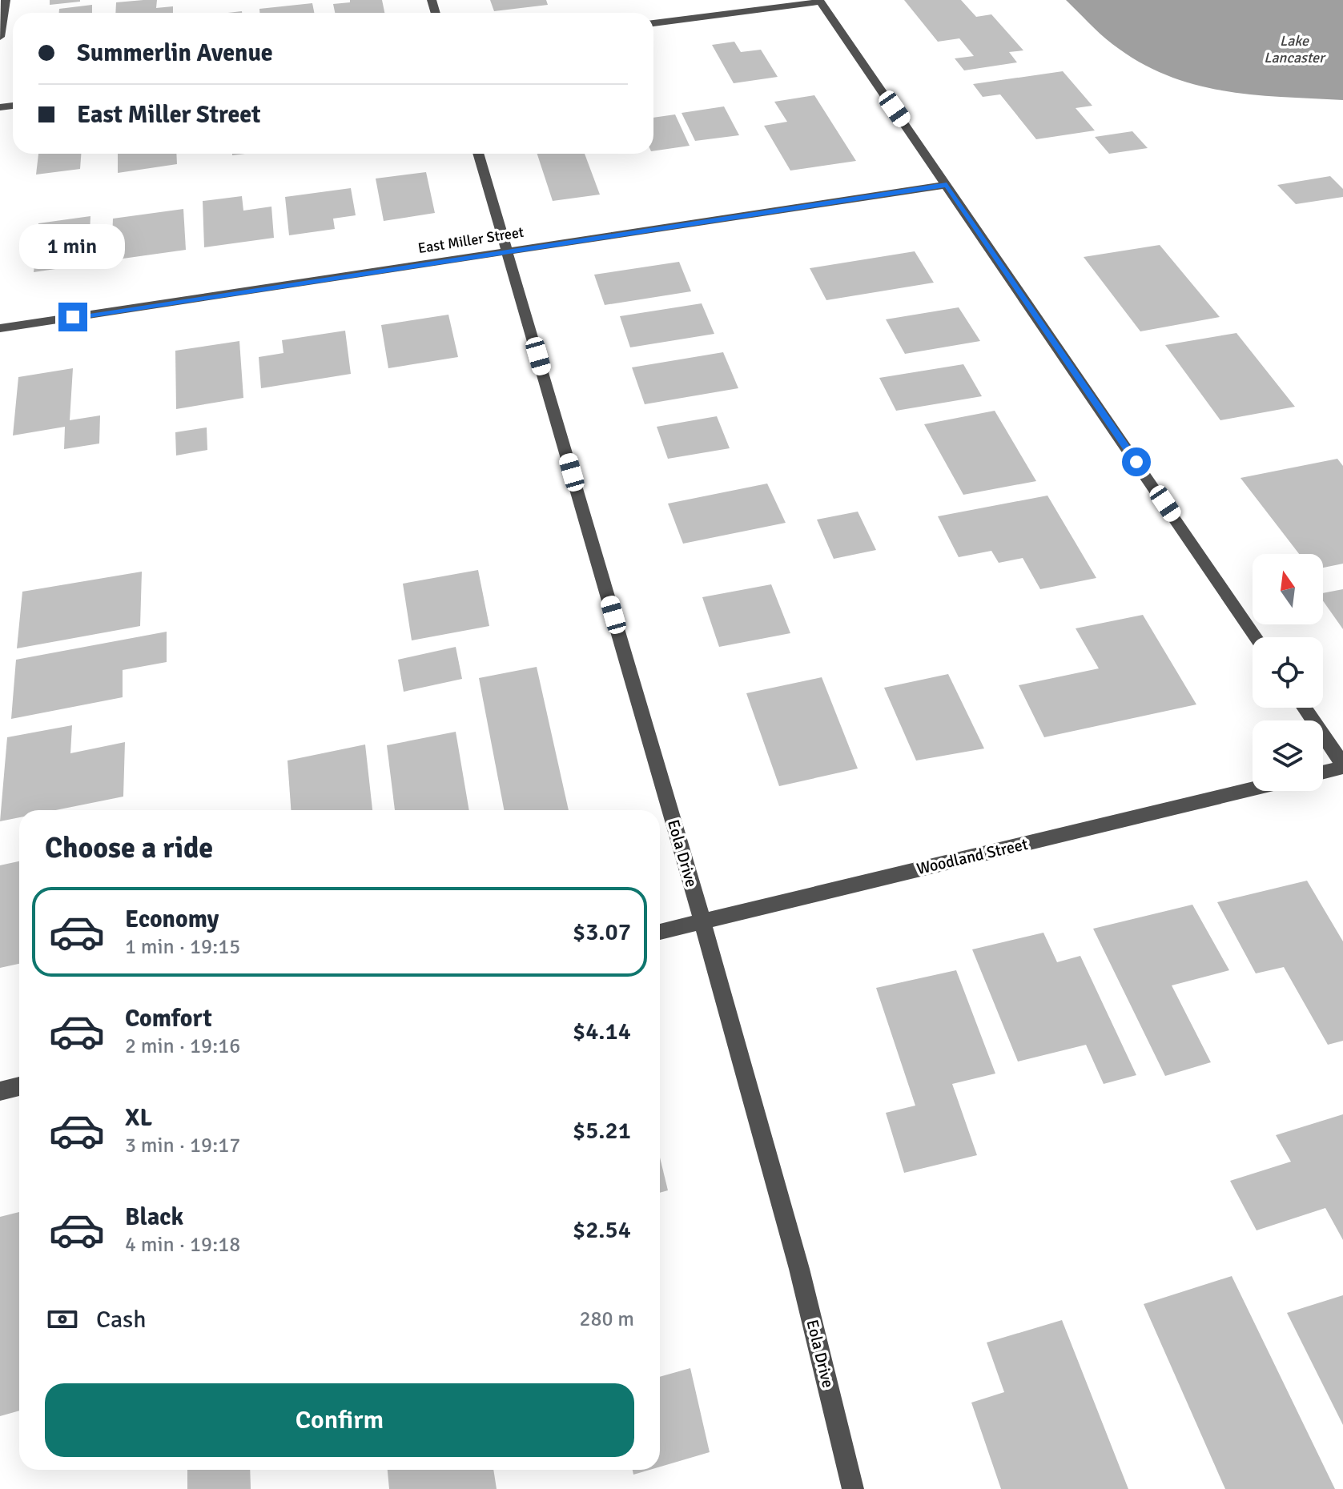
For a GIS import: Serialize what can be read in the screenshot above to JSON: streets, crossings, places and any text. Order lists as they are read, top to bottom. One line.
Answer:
{"streets":{"street":["East Miller Street","Eola Drive","Woodland Street"]},"crossings":[["East Miller Street","Eola Drive"],["Eola Drive","Woodland Street"]],"water":["Lake Lancaster"],"north":"top","page":{"banner":["Summerlin Avenue","East Miller Street"],"bubble":"1 min","heading":"Choose a ride","list":[{"name":"Economy","note":"1 min · 19:15","value":"$3.07"},{"name":"Comfort","note":"2 min · 19:16","value":"$4.14"},{"name":"XL","note":"3 min · 19:17","value":"$5.21"},{"name":"Black","note":"4 min · 19:18","value":"$2.54"}],"pay":["Cash","280 m"],"buttons":"Confirm"}}
